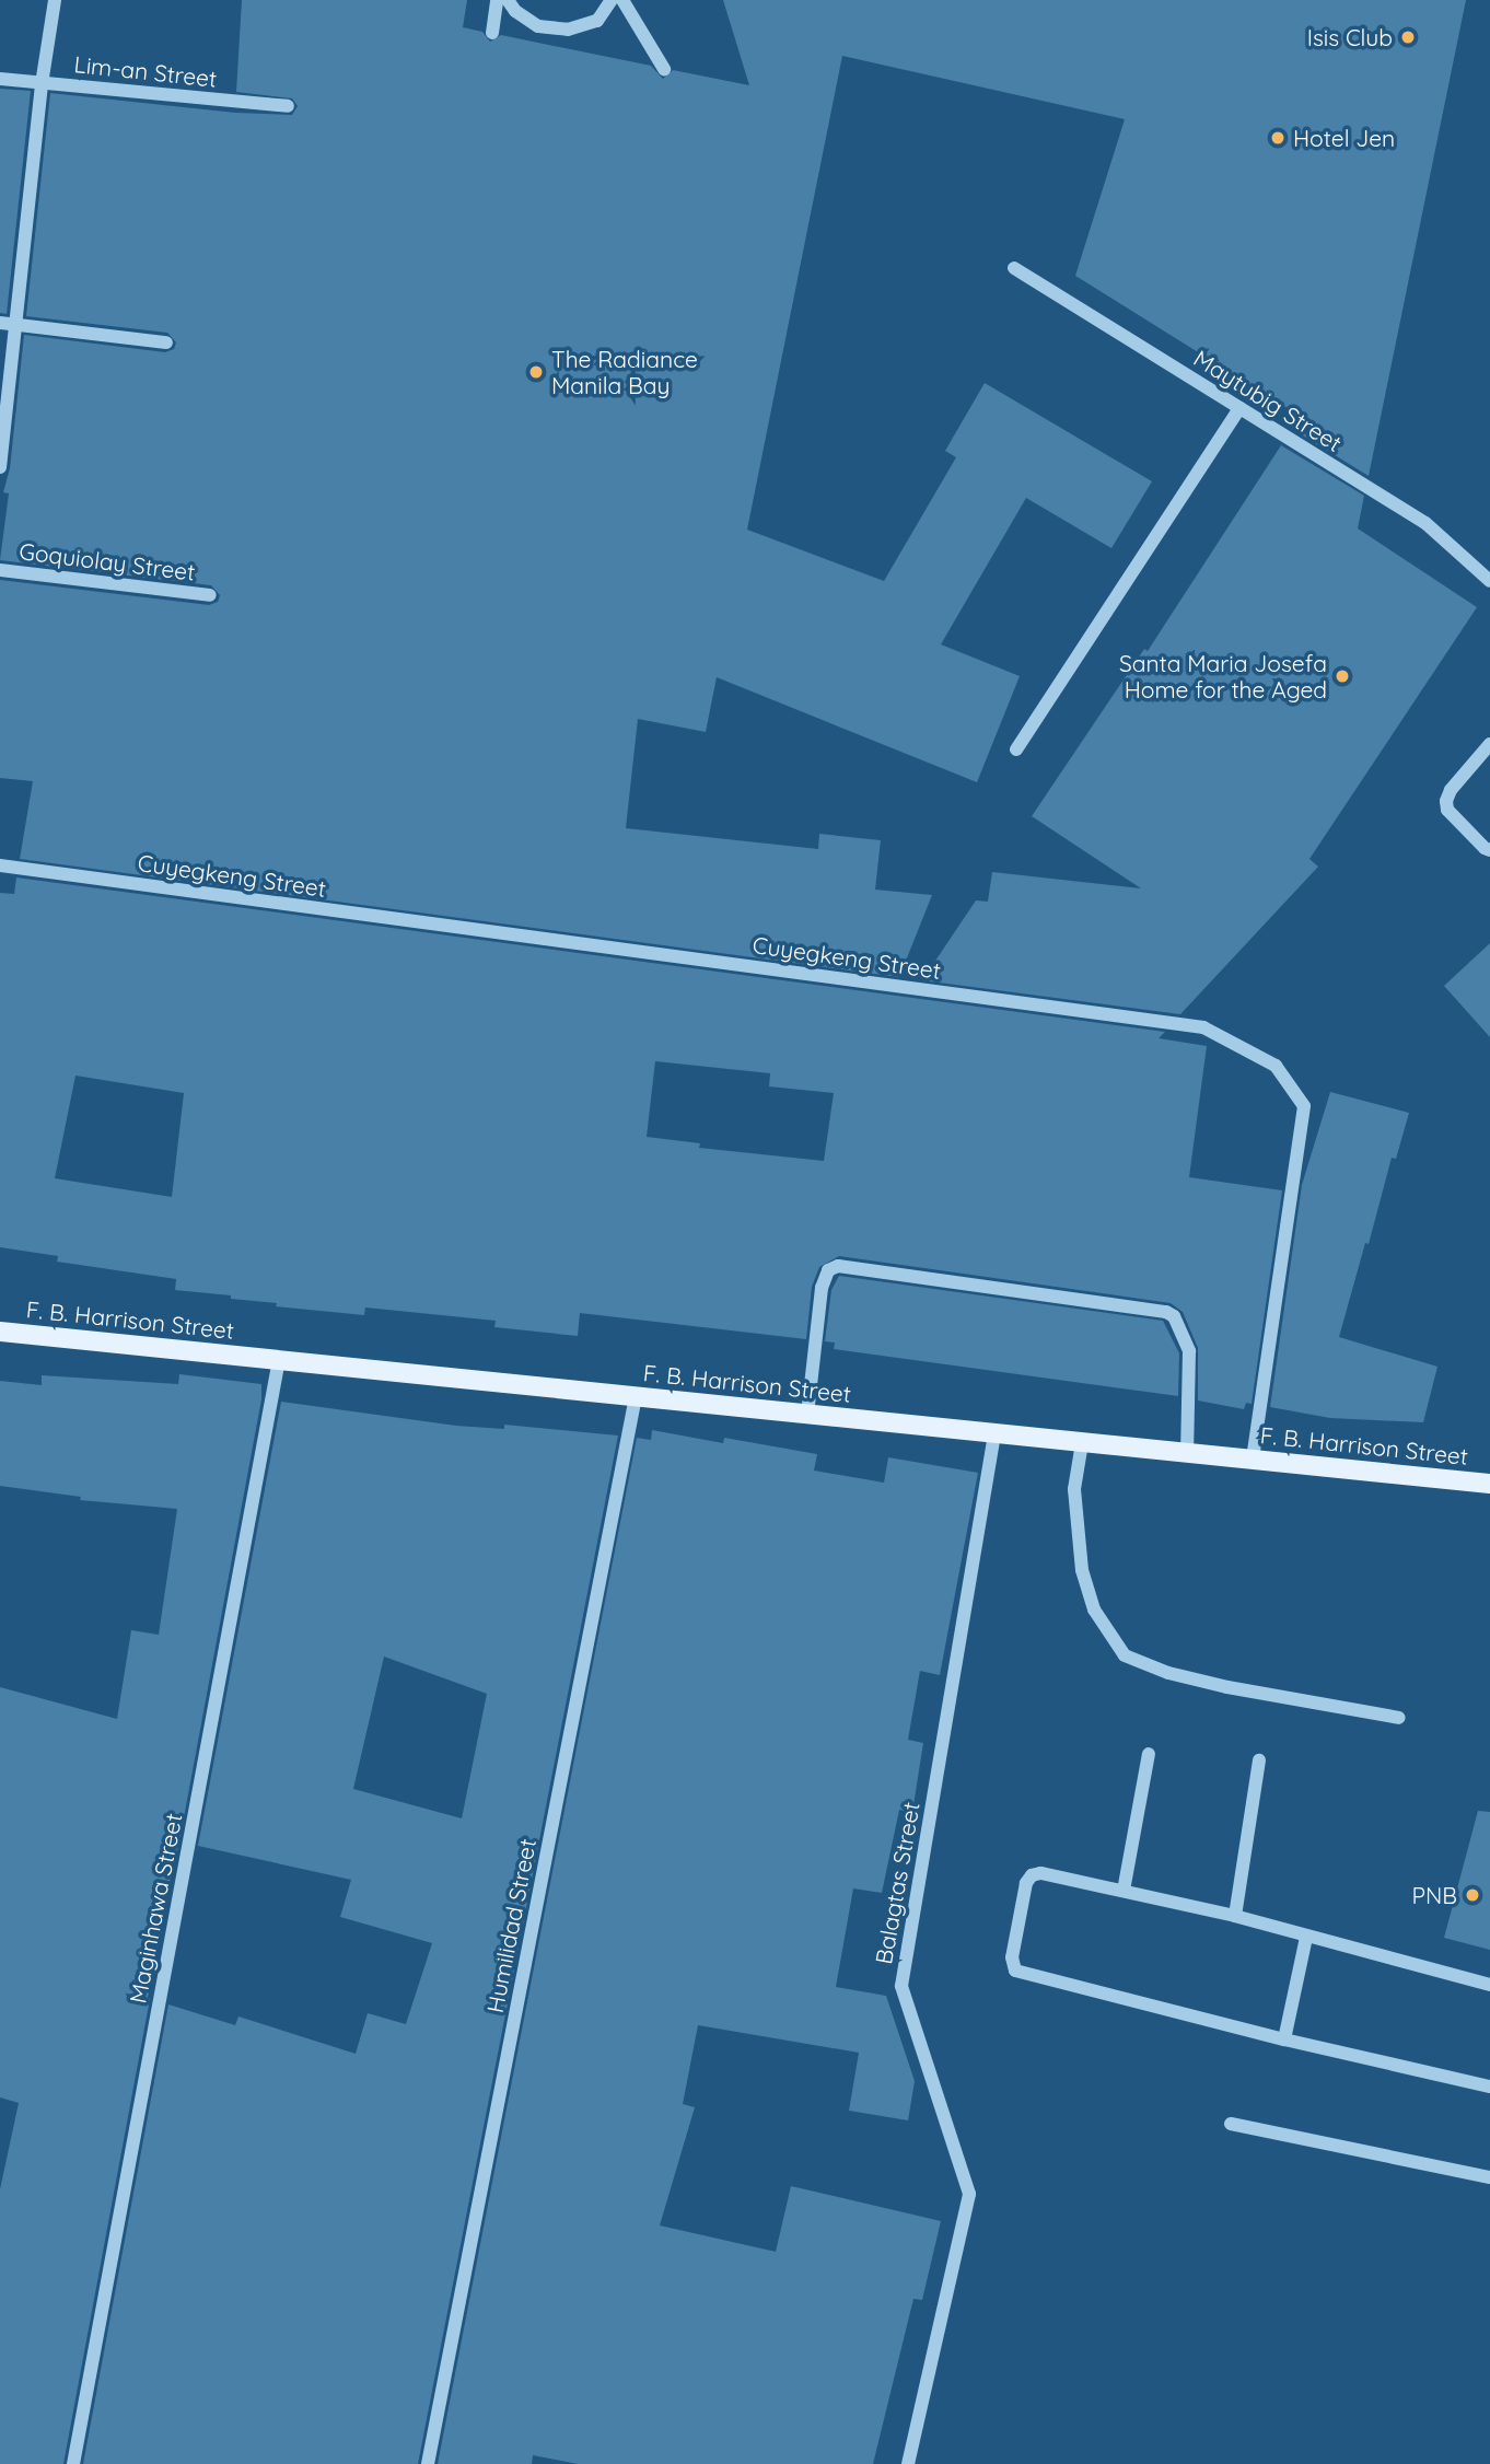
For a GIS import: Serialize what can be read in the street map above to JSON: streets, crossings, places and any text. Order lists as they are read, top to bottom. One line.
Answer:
{"streets":{"main road":["F. B. Harrison Street"],"street":["Lim-an Street","Maytubig Street","Goquiolay Street","Cuyegkeng Street","Balagtas Street","Maginhawa Street","Humilidad Street"]},"crossings":[["Cuyegkeng Street","F. B. Harrison Street"],["F. B. Harrison Street","Balagtas Street"],["F. B. Harrison Street","Maginhawa Street"],["F. B. Harrison Street","Humilidad Street"]],"places":["Isis Club","Hotel Jen","The Radiance Manila Bay","Santa Maria Josefa Home for the Aged","PNB"]}
